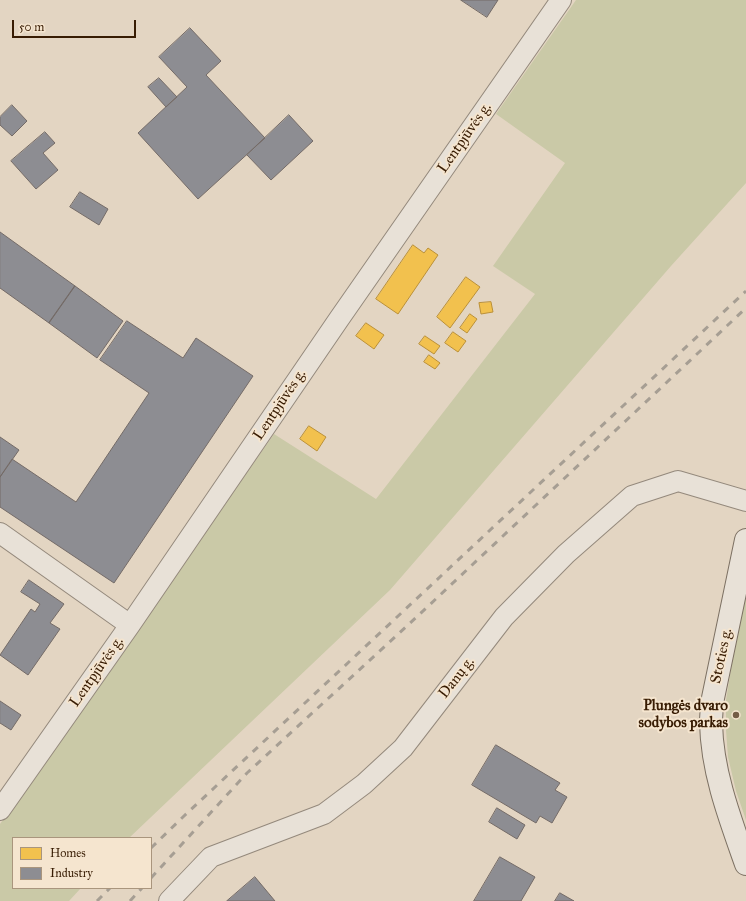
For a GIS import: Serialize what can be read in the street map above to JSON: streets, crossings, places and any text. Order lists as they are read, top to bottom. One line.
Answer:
{"streets":{"main road":["Stoties g."],"street":["Lentpjūvės g.","Danų g."]},"places":["Plungės dvaro sodybos parkas"],"legend":["Homes","Industry"],"scale_bar":"50 m"}
